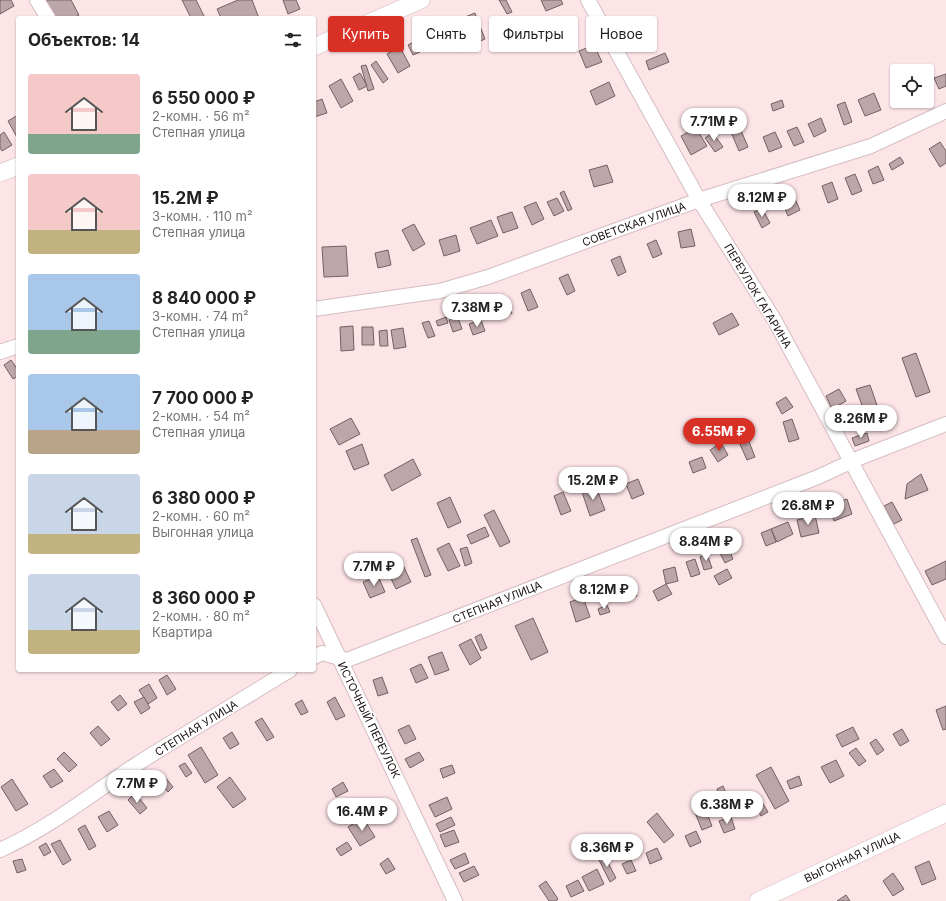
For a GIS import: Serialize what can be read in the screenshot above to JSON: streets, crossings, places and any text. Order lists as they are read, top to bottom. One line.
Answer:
{"streets":{"street":["СОВЕТСКАЯ УЛИЦА","ПЕРЕУЛОК ГАГАРИНА","СТЕПНАЯ УЛИЦА","ИСТОЧНЫЙ ПЕРЕУЛОК","ВЫГОННАЯ УЛИЦА"]},"crossings":[["СОВЕТСКАЯ УЛИЦА","ПЕРЕУЛОК ГАГАРИНА"],["ПЕРЕУЛОК ГАГАРИНА","СТЕПНАЯ УЛИЦА"],["СТЕПНАЯ УЛИЦА","ИСТОЧНЫЙ ПЕРЕУЛОК"]],"page":{"chip":["Купить","Снять","Фильтры","Новое"],"heading":"Объектов: 14","list":[{"name":"6 550 000 ₽","note":"2-комн. · 56 m² · Степная улица"},{"name":"15.2M ₽","note":"3-комн. · 110 m² · Степная улица"},{"name":"8 840 000 ₽","note":"3-комн. · 74 m² · Степная улица"},{"name":"7 700 000 ₽","note":"2-комн. · 54 m² · Степная улица"},{"name":"6 380 000 ₽","note":"2-комн. · 60 m² · Выгонная улица"},{"name":"8 360 000 ₽","note":"2-комн. · 80 m² · Квартира"}],"price":["7.71M ₽","8.12M ₽","7.38M ₽","8.26M ₽","6.55M ₽","15.2M ₽","26.8M ₽","8.84M ₽","7.7M ₽","8.12M ₽","7.7M ₽","6.38M ₽","16.4M ₽","8.36M ₽"]}}
